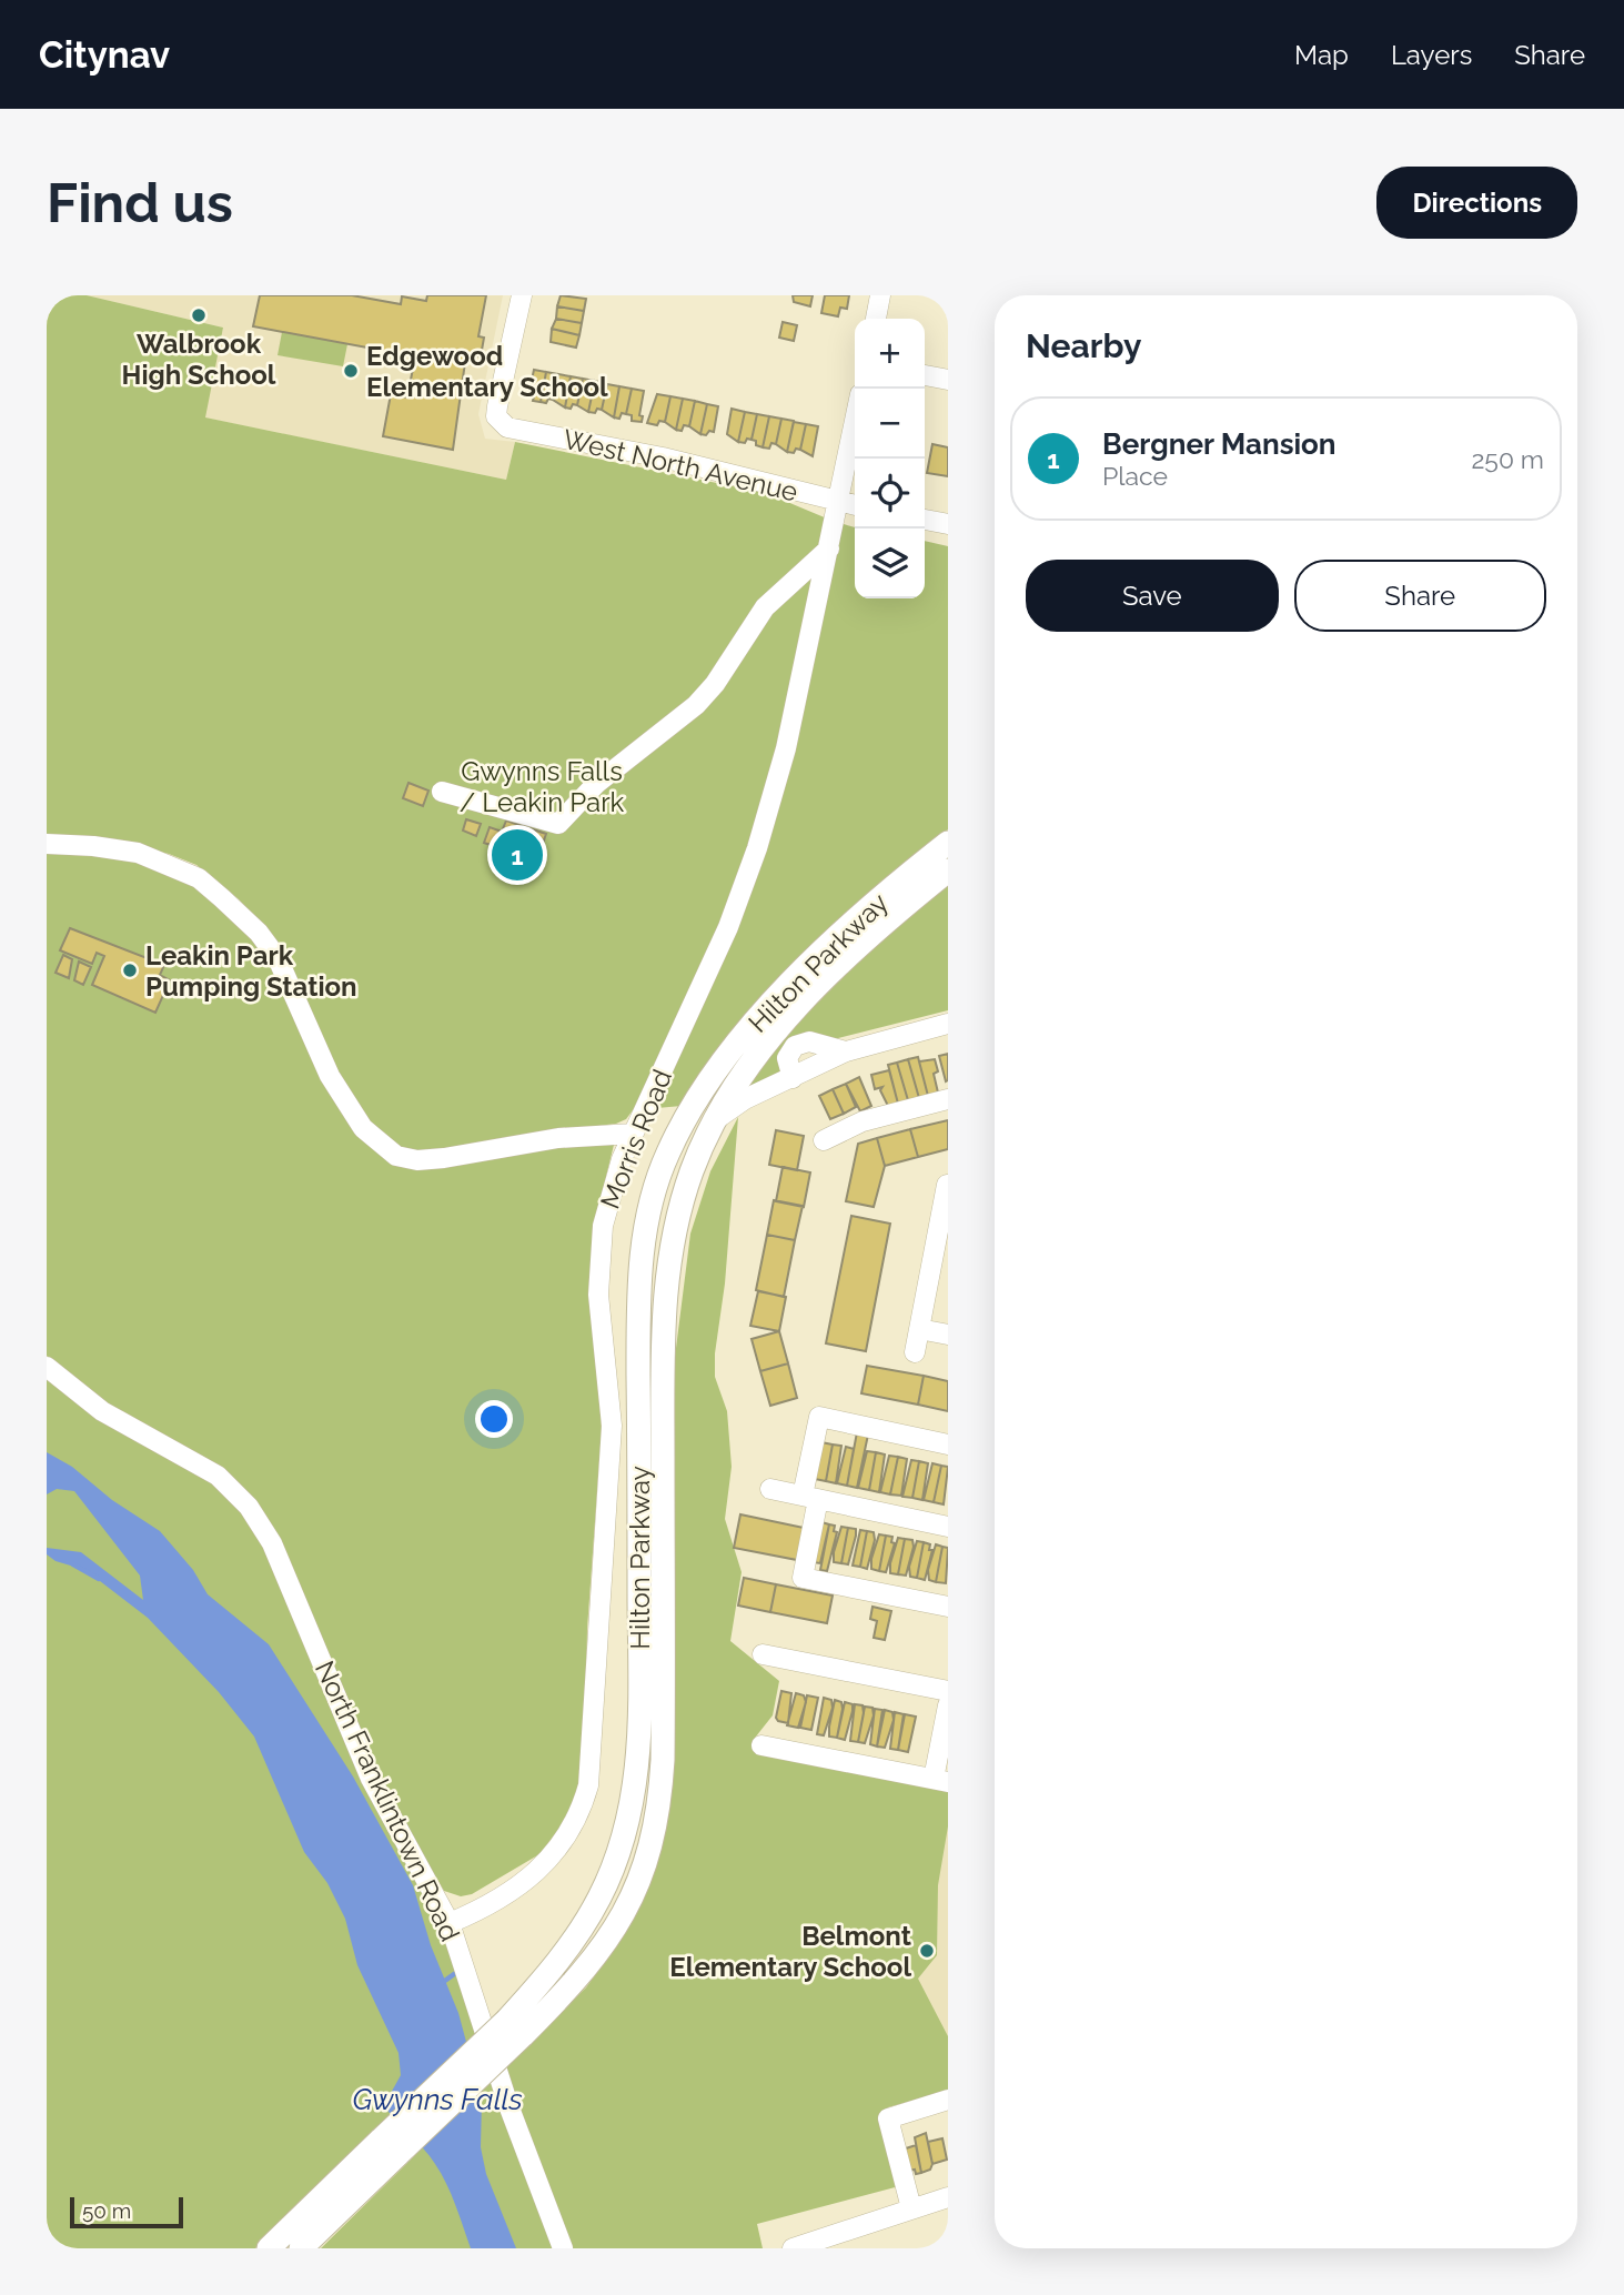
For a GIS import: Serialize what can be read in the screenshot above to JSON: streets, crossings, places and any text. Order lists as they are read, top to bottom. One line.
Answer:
{"streets":{"main road":["Hilton Parkway"],"street":["West North Avenue","Morris Road","North Franklintown Road"]},"crossings":[["West North Avenue","Morris Road"],["Morris Road","North Franklintown Road"]],"water":["Gwynns Falls"],"parks":["Gwynns Falls / Leakin Park"],"places":["Walbrook High School","Edgewood Elementary School","Leakin Park Pumping Station","Belmont Elementary School"],"scale_bar":"50 m","page":{"header":"Citynav","nav":["Map","Layers","Share"],"buttons":["Directions",["Save","Share"]],"title":"Find us","heading":"Nearby","map_buttons":["+","−"],"list":[{"mark":"1","name":"Bergner Mansion","note":"Place","value":"250 m"}],"pins":"1","scale":"50 m"}}
